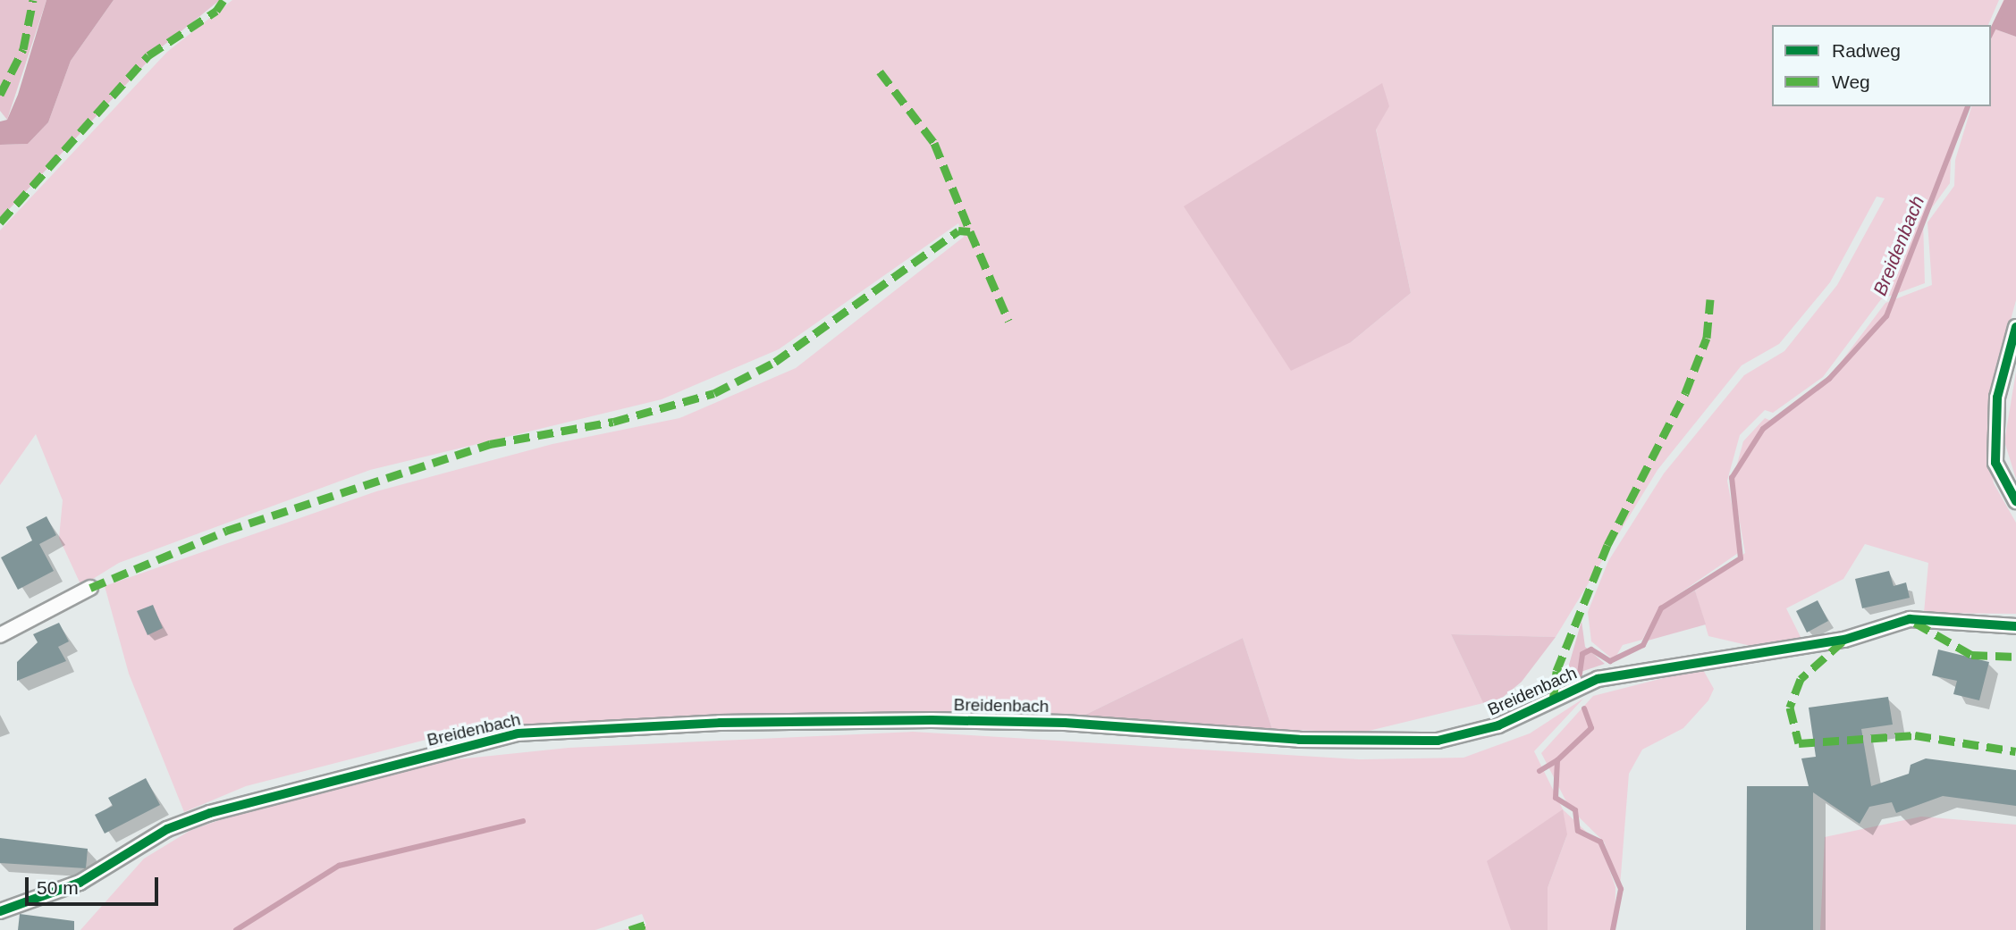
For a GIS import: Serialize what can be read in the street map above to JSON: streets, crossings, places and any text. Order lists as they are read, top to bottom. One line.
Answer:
{"streets":{"street":["Breidenbach"]},"water":["Breidenbach"],"legend":["Radweg","Weg"],"scale_bar":"50 m"}
